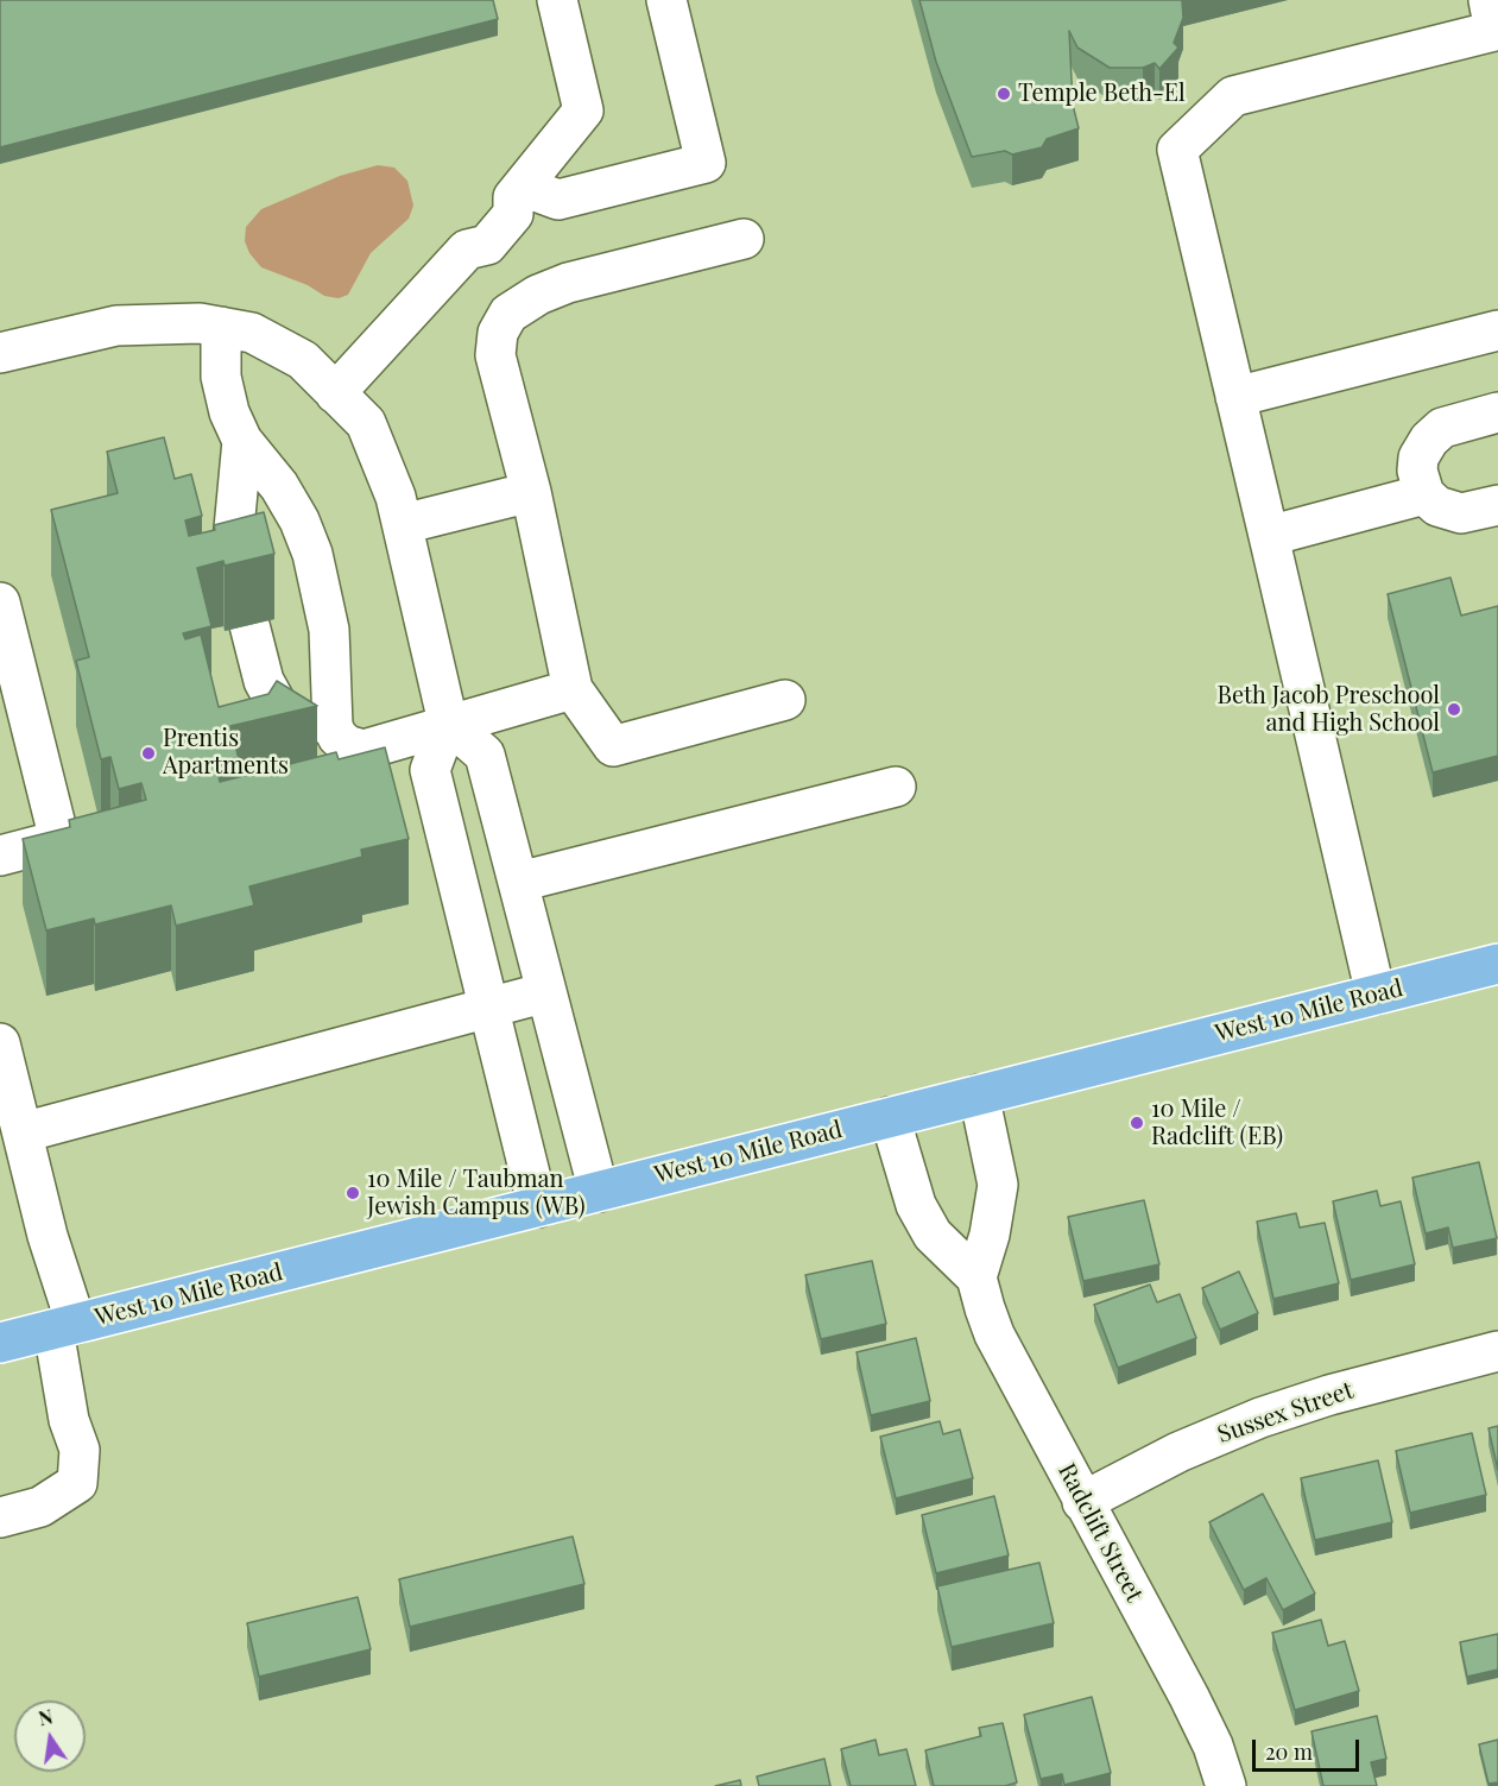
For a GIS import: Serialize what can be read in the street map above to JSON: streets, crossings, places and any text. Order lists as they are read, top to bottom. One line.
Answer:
{"streets":{"main road":["West 10 Mile Road"],"street":["Sussex Street","Radclift Street"]},"crossings":[["West 10 Mile Road","Radclift Street"],["Sussex Street","Radclift Street"]],"places":["Temple Beth-El","Beth Jacob Preschool and High School","Prentis Apartments","10 Mile / Radclift (EB)","10 Mile / Taubman Jewish Campus (WB)"],"scale_bar":"20 m","north":"top"}
